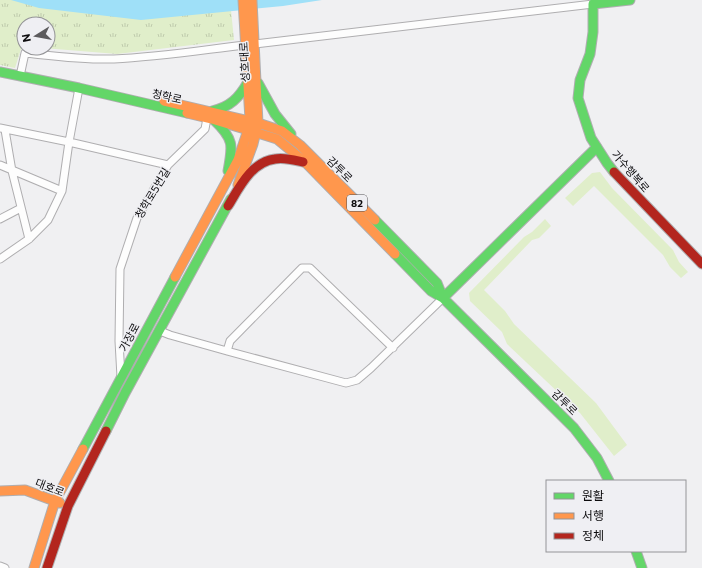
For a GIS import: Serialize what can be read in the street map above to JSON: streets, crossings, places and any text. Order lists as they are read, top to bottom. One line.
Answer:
{"streets":{"main road":["성호대로","청학로","감투로","가수행복로","82","가장로","대호로"],"street":["청학로5번길"]},"crossings":[["성호대로","청학로"],["성호대로","감투로"],["성호대로","가장로"],["청학로","감투로"],["청학로","청학로5번길"],["청학로","가장로"],["감투로","가장로"],["청학로5번길","가장로"],["가장로","대호로"]],"legend":["원활","서행","정체"],"north":"left"}
